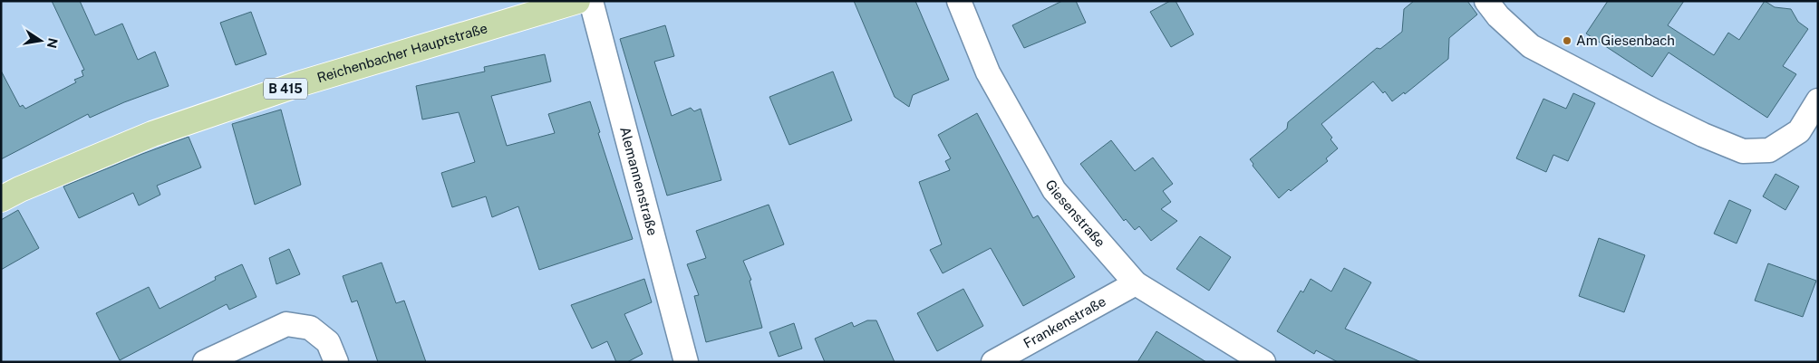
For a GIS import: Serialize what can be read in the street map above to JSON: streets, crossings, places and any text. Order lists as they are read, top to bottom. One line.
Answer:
{"streets":{"main road":["Reichenbacher Hauptstraße","B 415"],"street":["Alemannenstraße","Giesenstraße","Frankenstraße"]},"crossings":[["Giesenstraße","Frankenstraße"]],"places":["Am Giesenbach"],"north":"right"}
